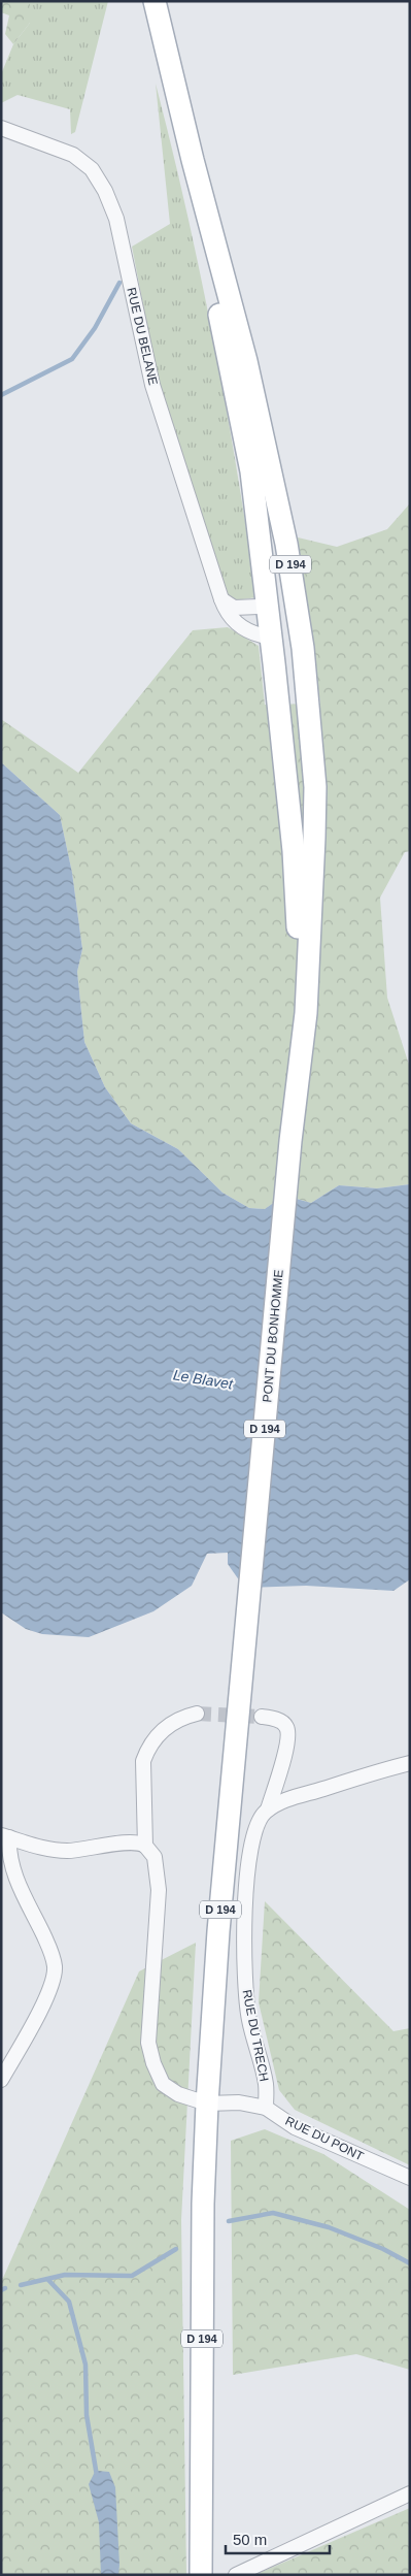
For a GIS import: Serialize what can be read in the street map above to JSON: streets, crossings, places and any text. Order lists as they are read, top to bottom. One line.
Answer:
{"streets":{"main road":["D 194","PONT DU BONHOMME"],"street":["RUE DU BELANE","RUE DU TRECH","RUE DU PONT"]},"crossings":[["D 194","PONT DU BONHOMME"],["D 194","RUE DU PONT"],["PONT DU BONHOMME","RUE DU PONT"],["RUE DU TRECH","RUE DU PONT"]],"water":["Le Blavet"],"scale_bar":"50 m"}
